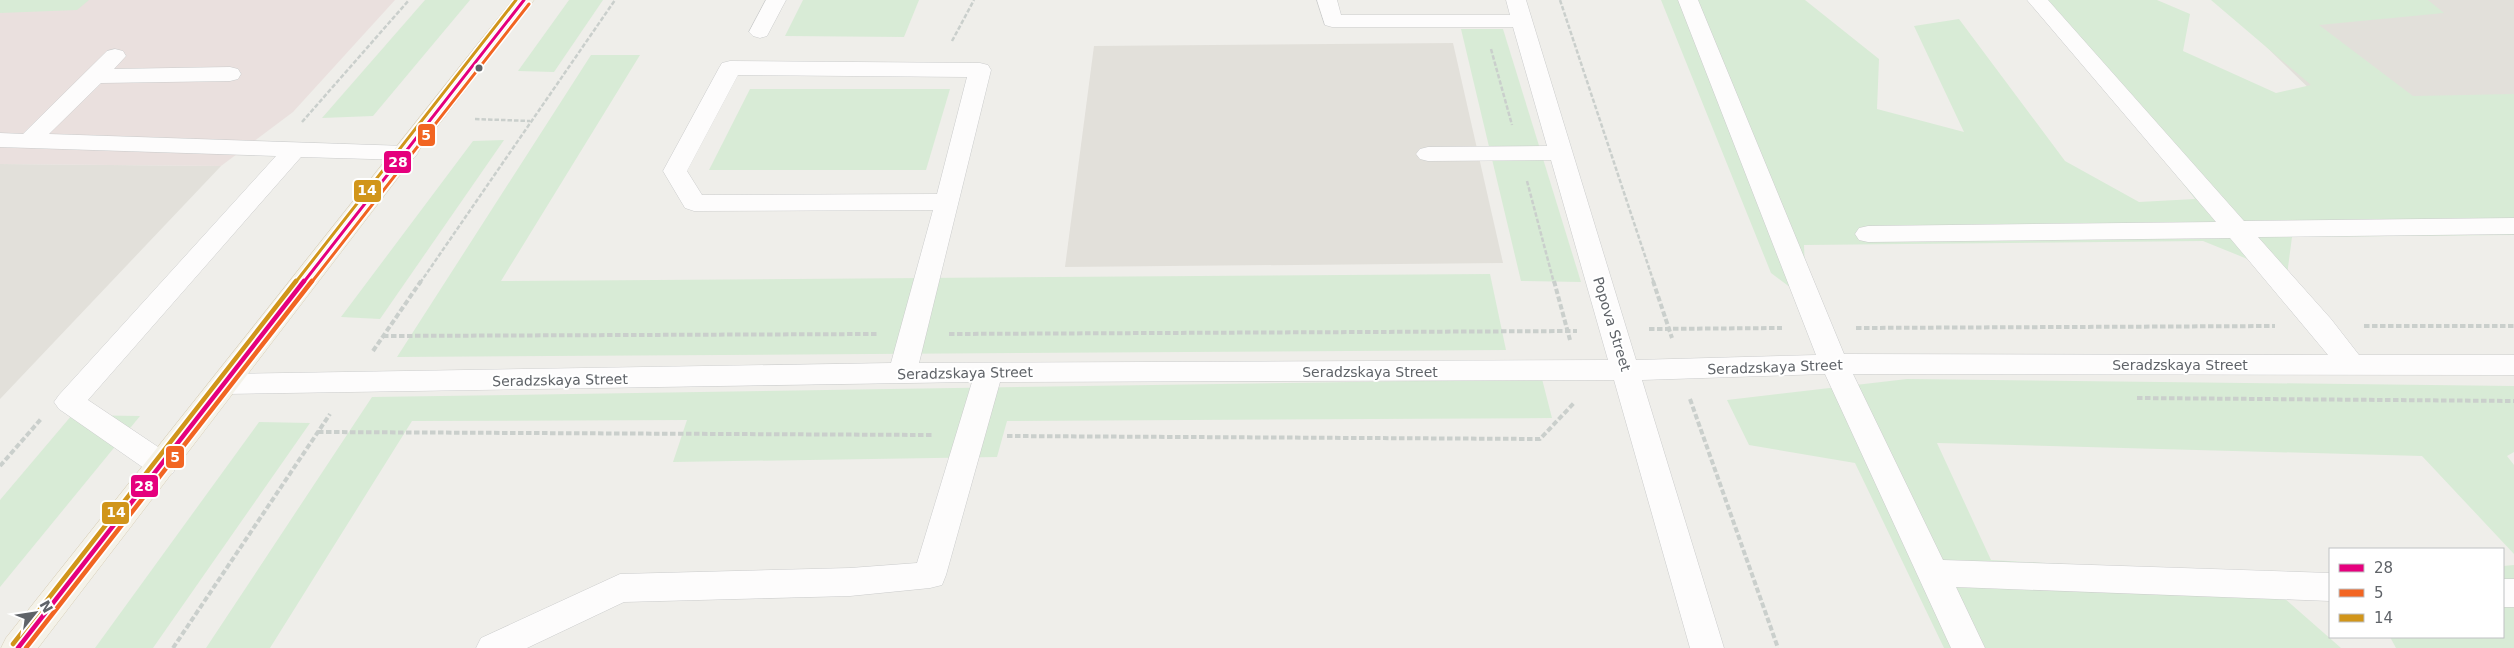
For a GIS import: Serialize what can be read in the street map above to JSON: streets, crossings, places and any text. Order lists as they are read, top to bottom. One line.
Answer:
{"streets":{"street":["Popova Street","Seradzskaya Street"]},"crossings":[["Popova Street","Seradzskaya Street"]],"lines":["transit line 28","transit line 14","transit line 5"],"legend":["28","5","14"],"north":"top right"}
